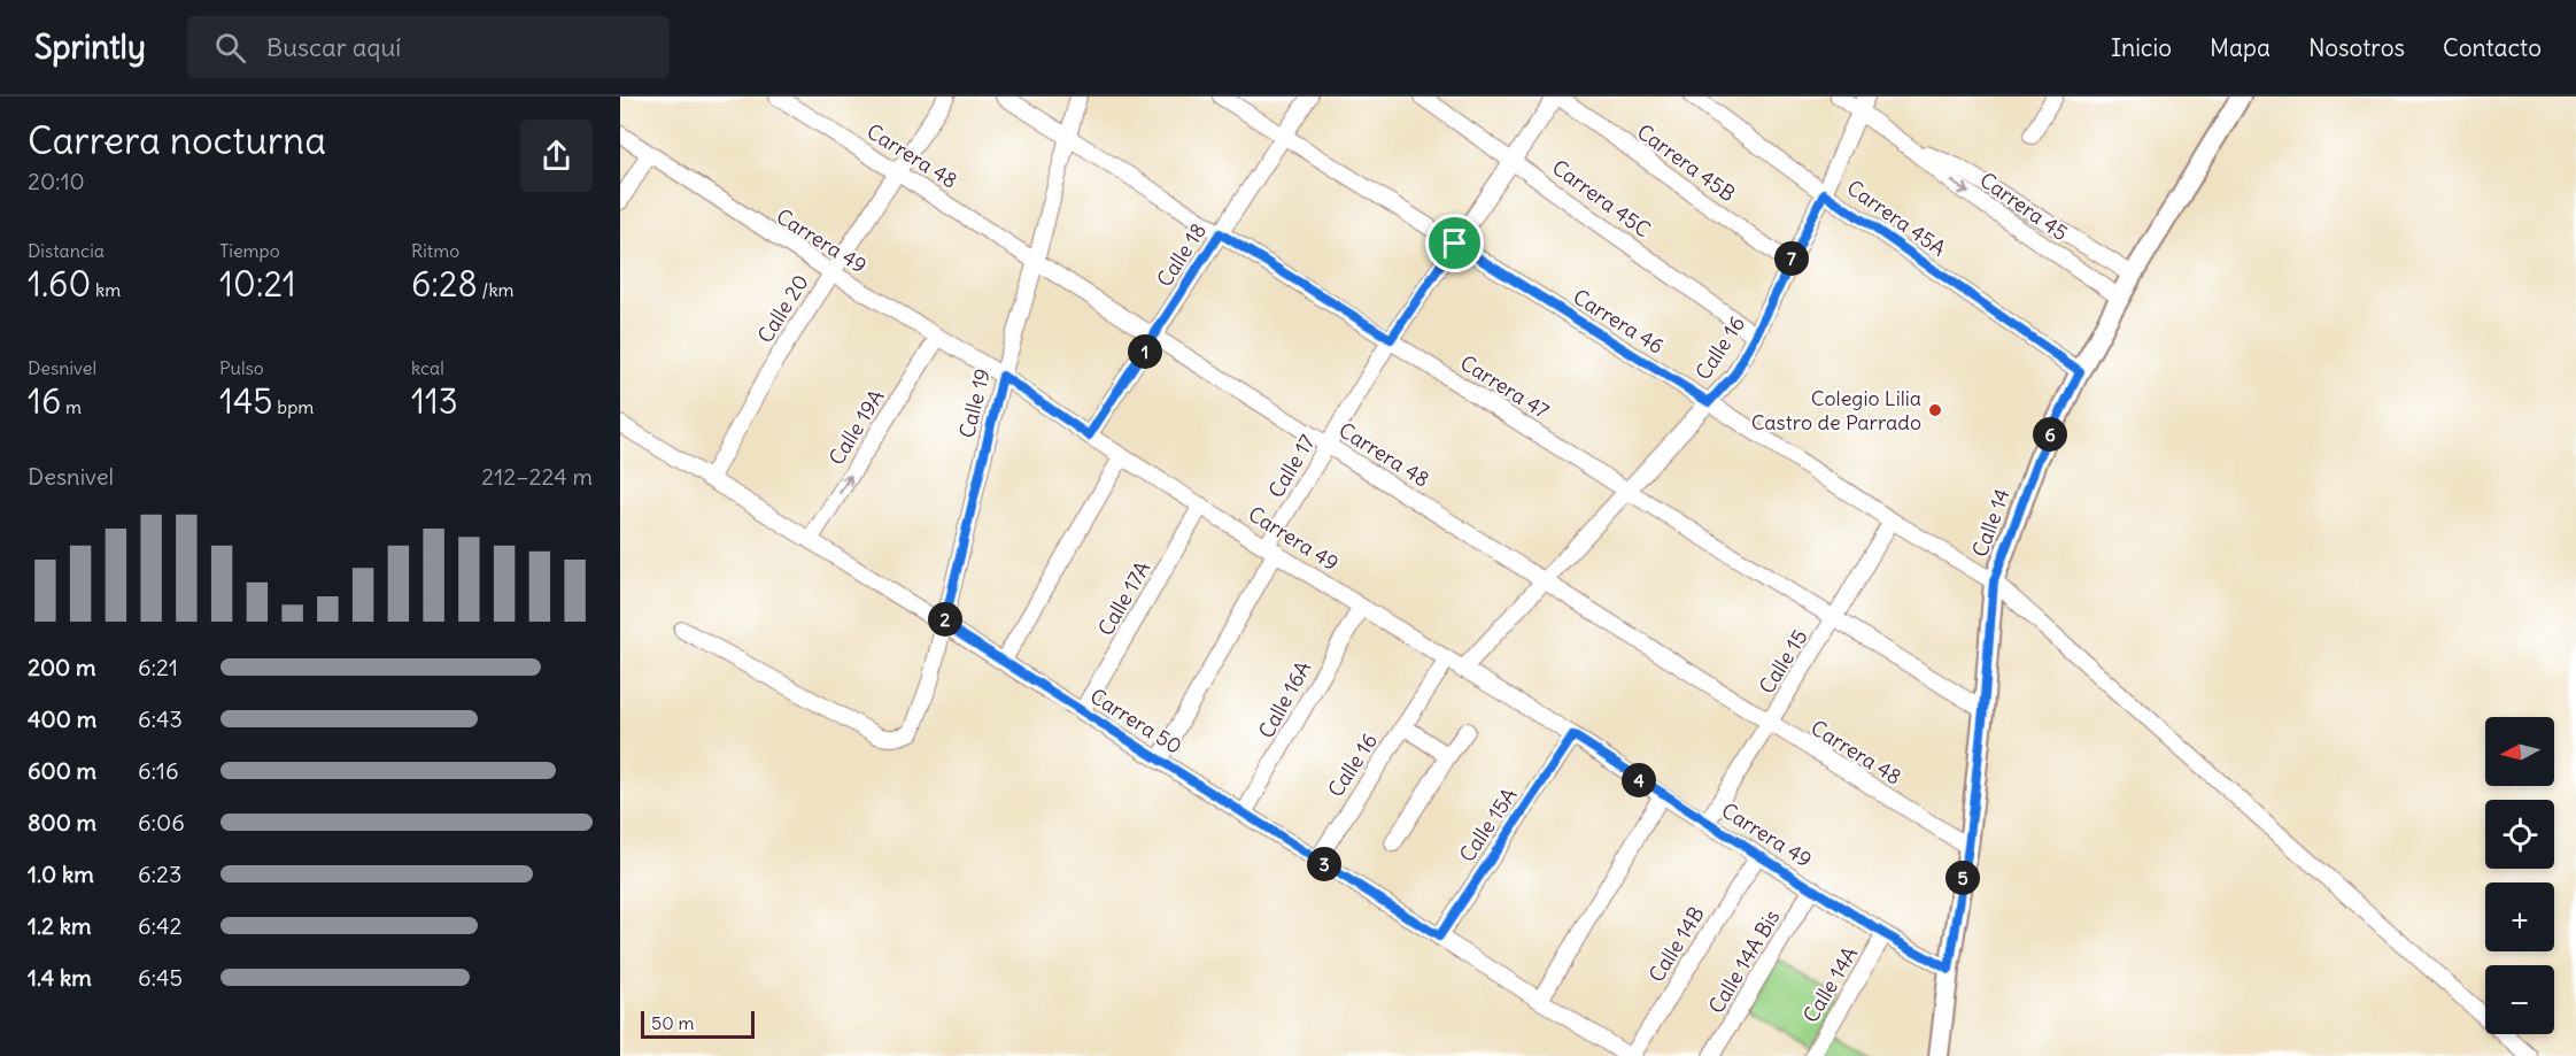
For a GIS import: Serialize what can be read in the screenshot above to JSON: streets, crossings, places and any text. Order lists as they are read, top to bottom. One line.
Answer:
{"streets":{"street":["Carrera 48","Carrera 45B","Carrera 45C","Carrera 45","Carrera 45A","Carrera 49","Calle 18","Calle 20","Carrera 46","Calle 16","Carrera 47","Calle 19","Calle 19A","Calle 17","Calle 14","Calle 17A","Calle 15","Calle 16A","Carrera 50","Calle 15A","Calle 14B","Calle 14A Bis","Calle 14A"]},"crossings":[["Carrera 48","Calle 18"],["Carrera 48","Calle 20"],["Carrera 48","Calle 16"],["Carrera 48","Calle 19"],["Carrera 48","Calle 17"],["Carrera 48","Calle 14"],["Carrera 48","Calle 15"],["Carrera 45B","Calle 16"],["Carrera 45B","Calle 17"],["Carrera 45C","Calle 16"],["Carrera 45C","Calle 17"],["Carrera 45","Calle 16"],["Carrera 45","Calle 14"],["Carrera 45A","Calle 16"],["Carrera 45A","Calle 14"],["Carrera 49","Calle 18"],["Carrera 49","Calle 20"],["Carrera 49","Calle 16"],["Carrera 49","Calle 19"],["Carrera 49","Calle 19A"],["Carrera 49","Calle 17"],["Carrera 49","Calle 14"],["Carrera 49","Calle 17A"],["Carrera 49","Calle 15"],["Carrera 49","Calle 16A"],["Carrera 49","Calle 15A"],["Carrera 49","Calle 14B"],["Carrera 49","Calle 14A Bis"],["Carrera 49","Calle 14A"],["Calle 18","Carrera 46"],["Calle 18","Carrera 47"],["Calle 20","Carrera 50"],["Carrera 46","Calle 16"],["Carrera 46","Calle 17"],["Carrera 46","Calle 14"],["Carrera 46","Calle 15"],["Calle 16","Carrera 47"],["Calle 16","Carrera 50"],["Carrera 47","Calle 19"],["Carrera 47","Calle 17"],["Carrera 47","Calle 14"],["Carrera 47","Calle 15"],["Calle 19","Carrera 50"],["Calle 19A","Carrera 50"],["Calle 17","Carrera 50"],["Calle 17A","Carrera 50"],["Calle 16A","Carrera 50"],["Carrera 50","Calle 15A"],["Carrera 50","Calle 14B"]],"one_way":["Calle 19A"],"places":["Colegio Lilia Castro de Parrado"],"scale_bar":"50 m","north":"left","page":{"header":"Sprintly","search":"Buscar aquí","nav":["Inicio","Mapa","Nosotros","Contacto"],"heading":["Carrera nocturna","20:10"],"stats":[["Distancia","1.60 km"],["Tiempo","10:21"],["Ritmo","6:28 /km"],["Desnivel","16 m"],["Pulso","145 bpm"],["kcal","113"]],"pins":["7","1","6","2","4","3","5"],"chart":["Desnivel","212–224 m"],"list":[{"name":"200 m","note":"6:21"},{"name":"400 m","note":"6:43"},{"name":"600 m","note":"6:16"},{"name":"800 m","note":"6:06"},{"name":"1.0 km","note":"6:23"},{"name":"1.2 km","note":"6:42"},{"name":"1.4 km","note":"6:45"}],"map_buttons":["+","−"],"scale":"50 m"}}
